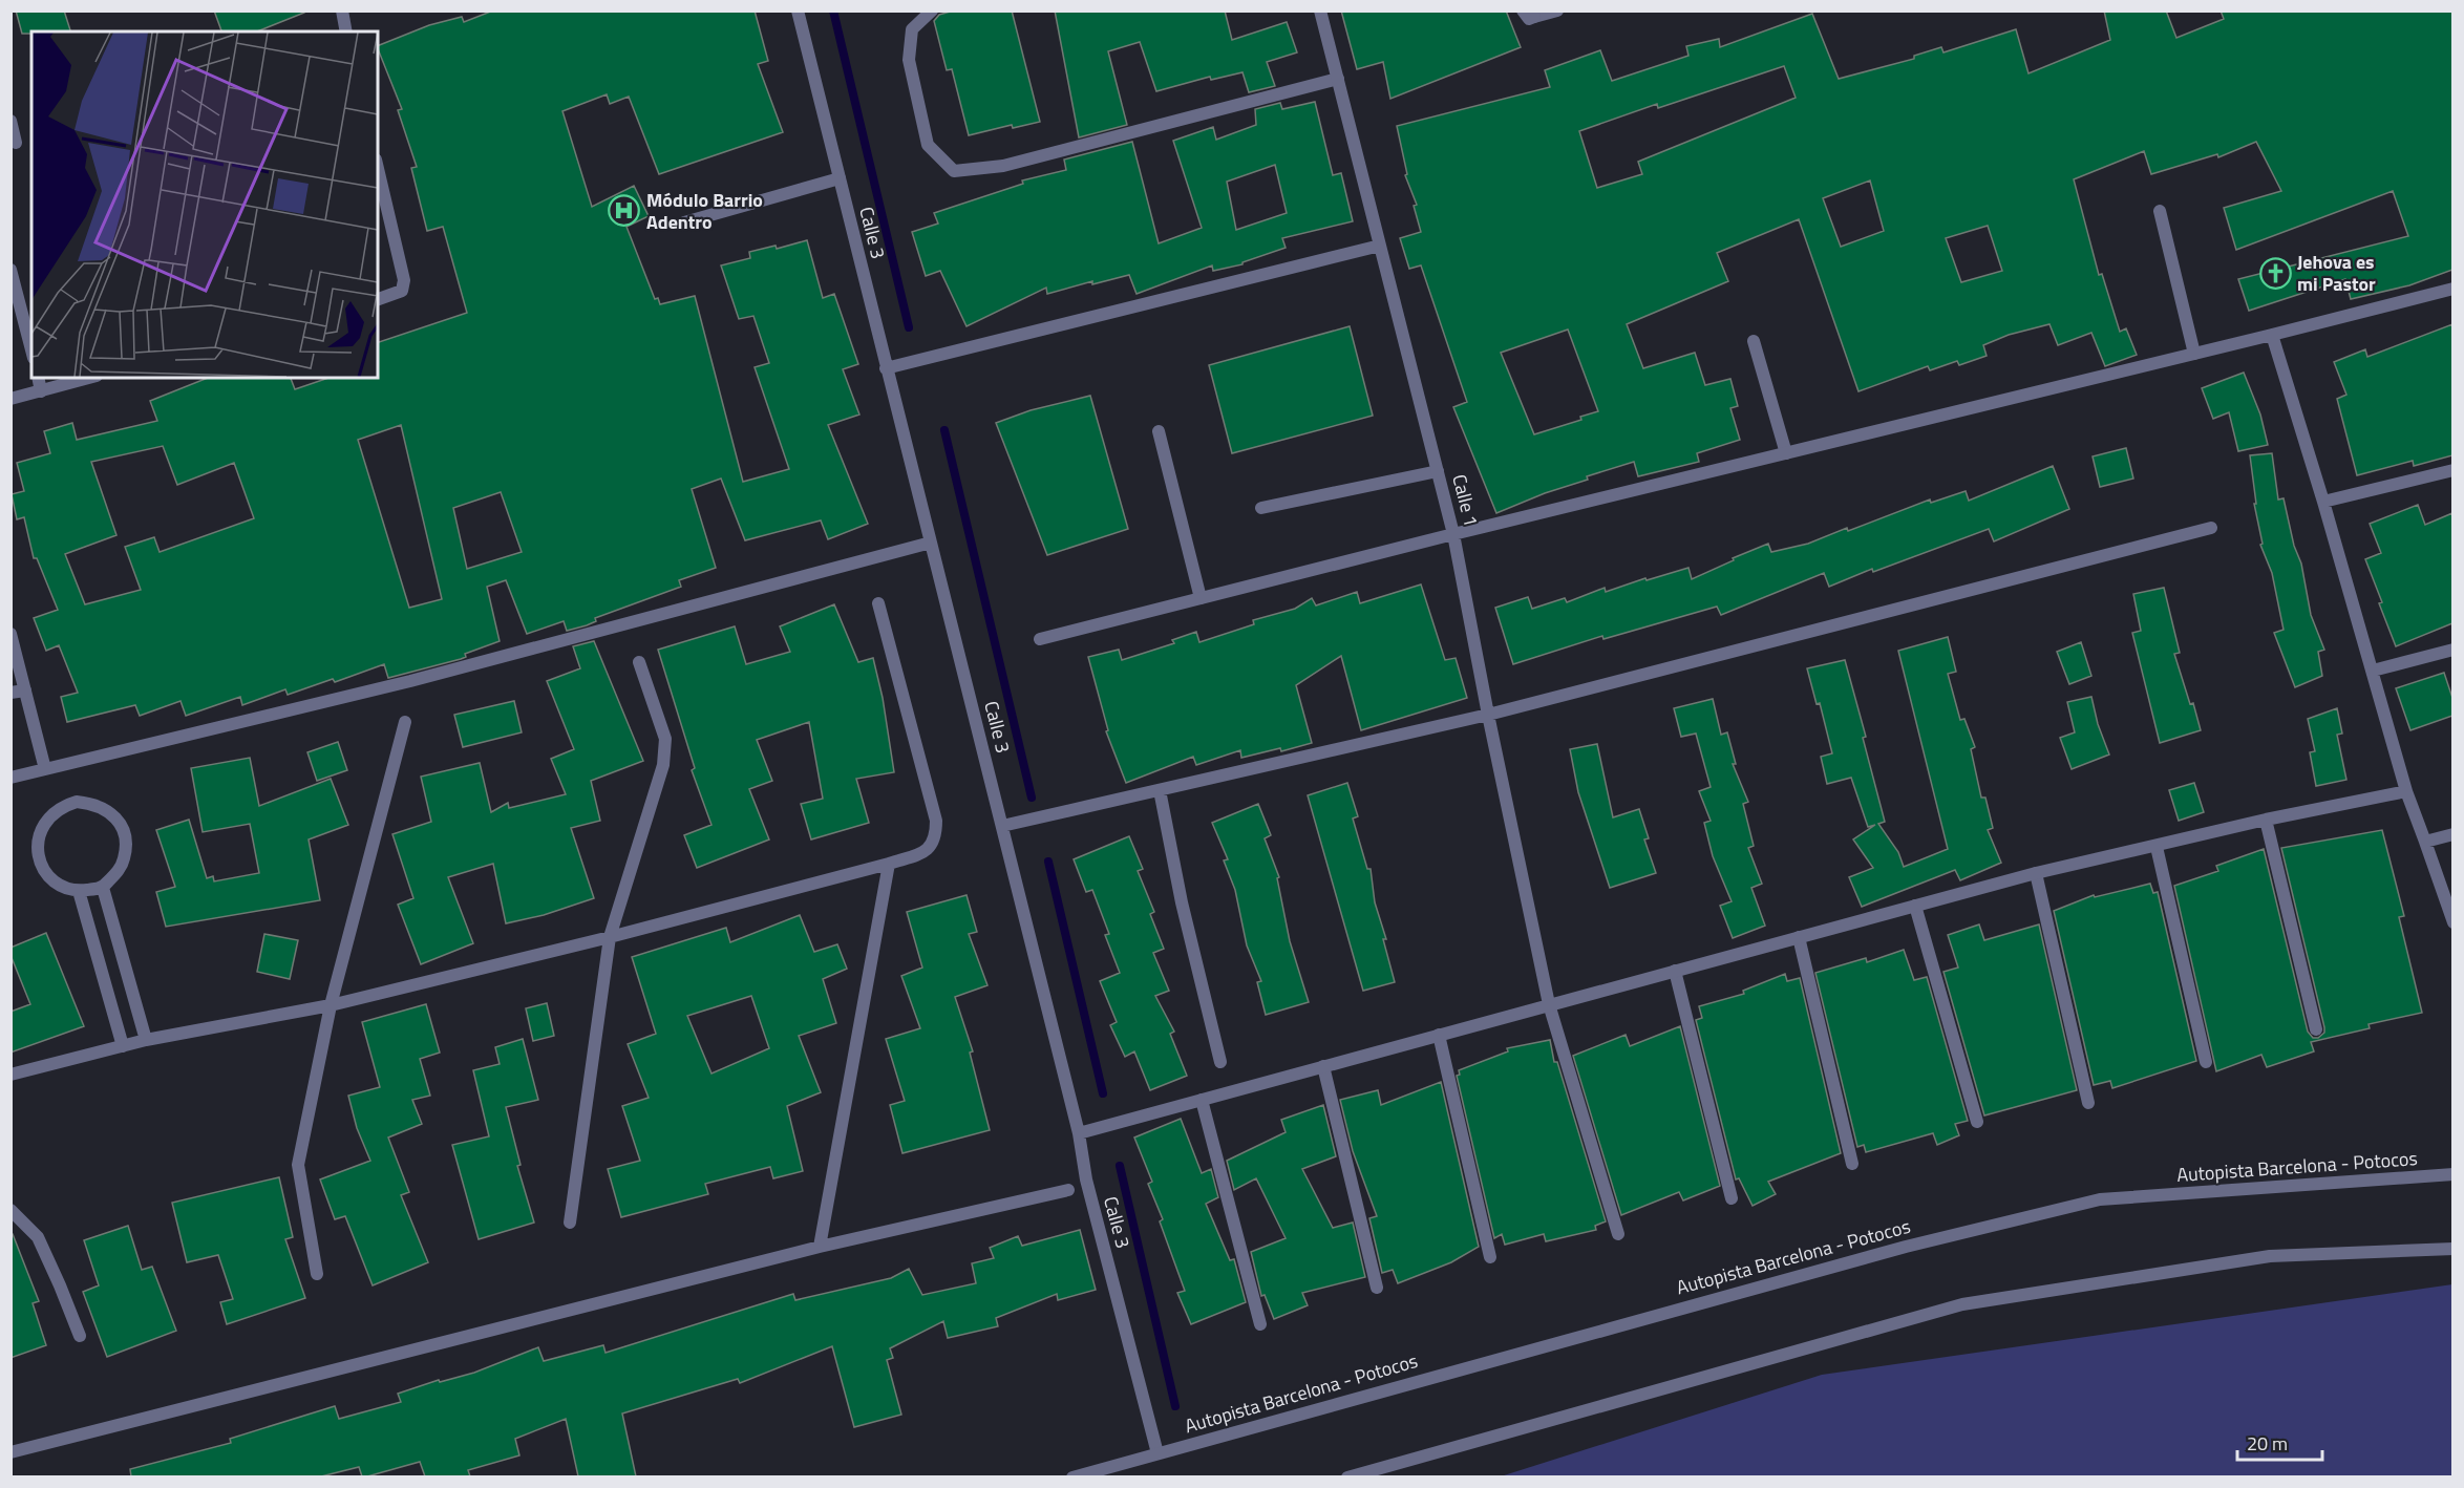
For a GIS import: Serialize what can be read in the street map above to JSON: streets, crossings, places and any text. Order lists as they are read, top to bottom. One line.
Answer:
{"streets":{"street":["Calle 3","Calle 1","Autopista Barcelona - Potocos"]},"crossings":[["Calle 3","Autopista Barcelona - Potocos"]],"places":{"hospital":["Módulo Barrio Adentro"],"church":["Jehova es mi Pastor"]},"scale_bar":"20 m"}
